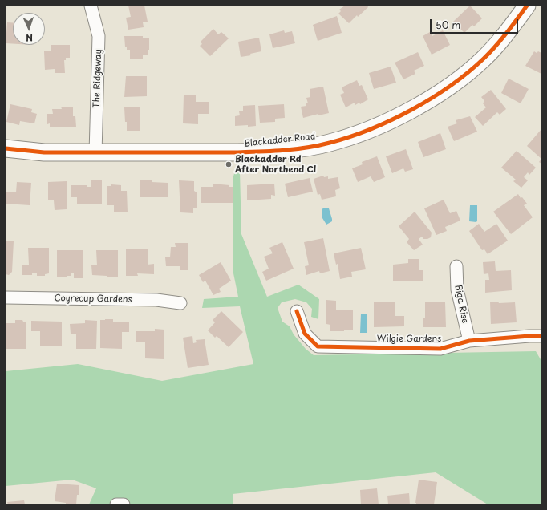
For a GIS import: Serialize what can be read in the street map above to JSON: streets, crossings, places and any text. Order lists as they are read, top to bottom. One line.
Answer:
{"streets":{"street":["The Ridgeway","Blackadder Road","Coyrecup Gardens","Biga Rise","Wilgie Gardens"]},"crossings":[["The Ridgeway","Blackadder Road"],["Biga Rise","Wilgie Gardens"]],"places":["Blackadder Rd After Northend Cl"],"scale_bar":"50 m","north":"bottom"}
